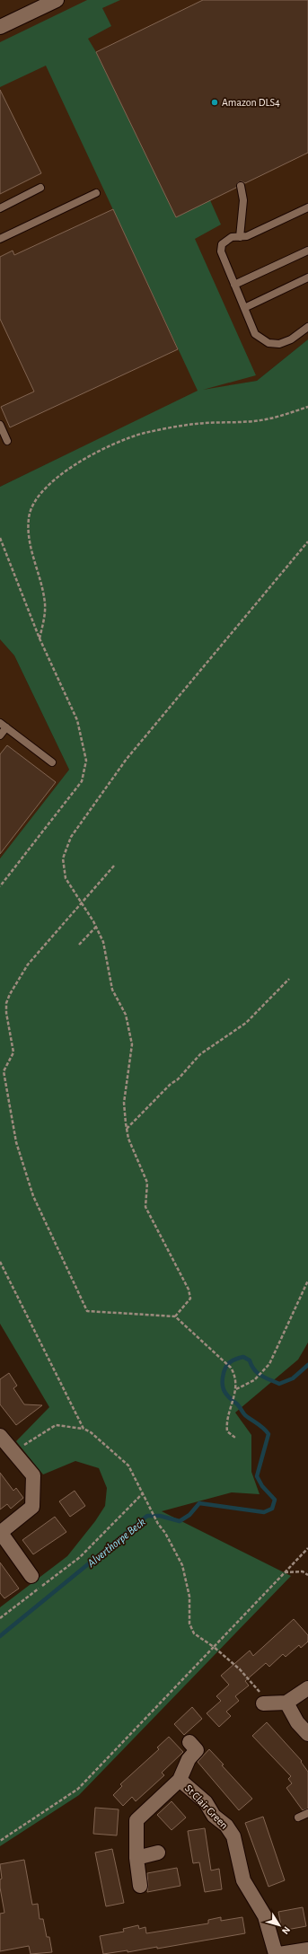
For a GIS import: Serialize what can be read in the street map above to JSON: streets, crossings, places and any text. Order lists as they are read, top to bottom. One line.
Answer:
{"streets":{"street":["St Clair Green"]},"water":["Alverthorpe Beck"],"places":["Amazon DLS4"],"north":"bottom right"}
